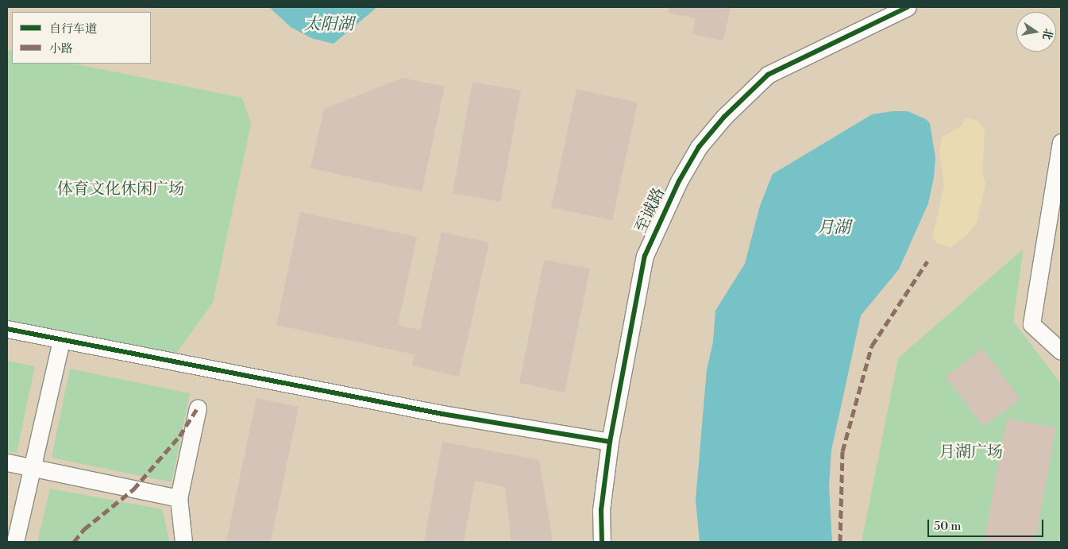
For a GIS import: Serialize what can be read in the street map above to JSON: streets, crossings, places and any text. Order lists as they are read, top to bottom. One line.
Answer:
{"streets":{"street":["至诚路"]},"water":["太阳湖","月湖"],"parks":["体育文化休闲广场","月湖广场"],"legend":["自行车道","小路"],"scale_bar":"50 m","north":"right"}
